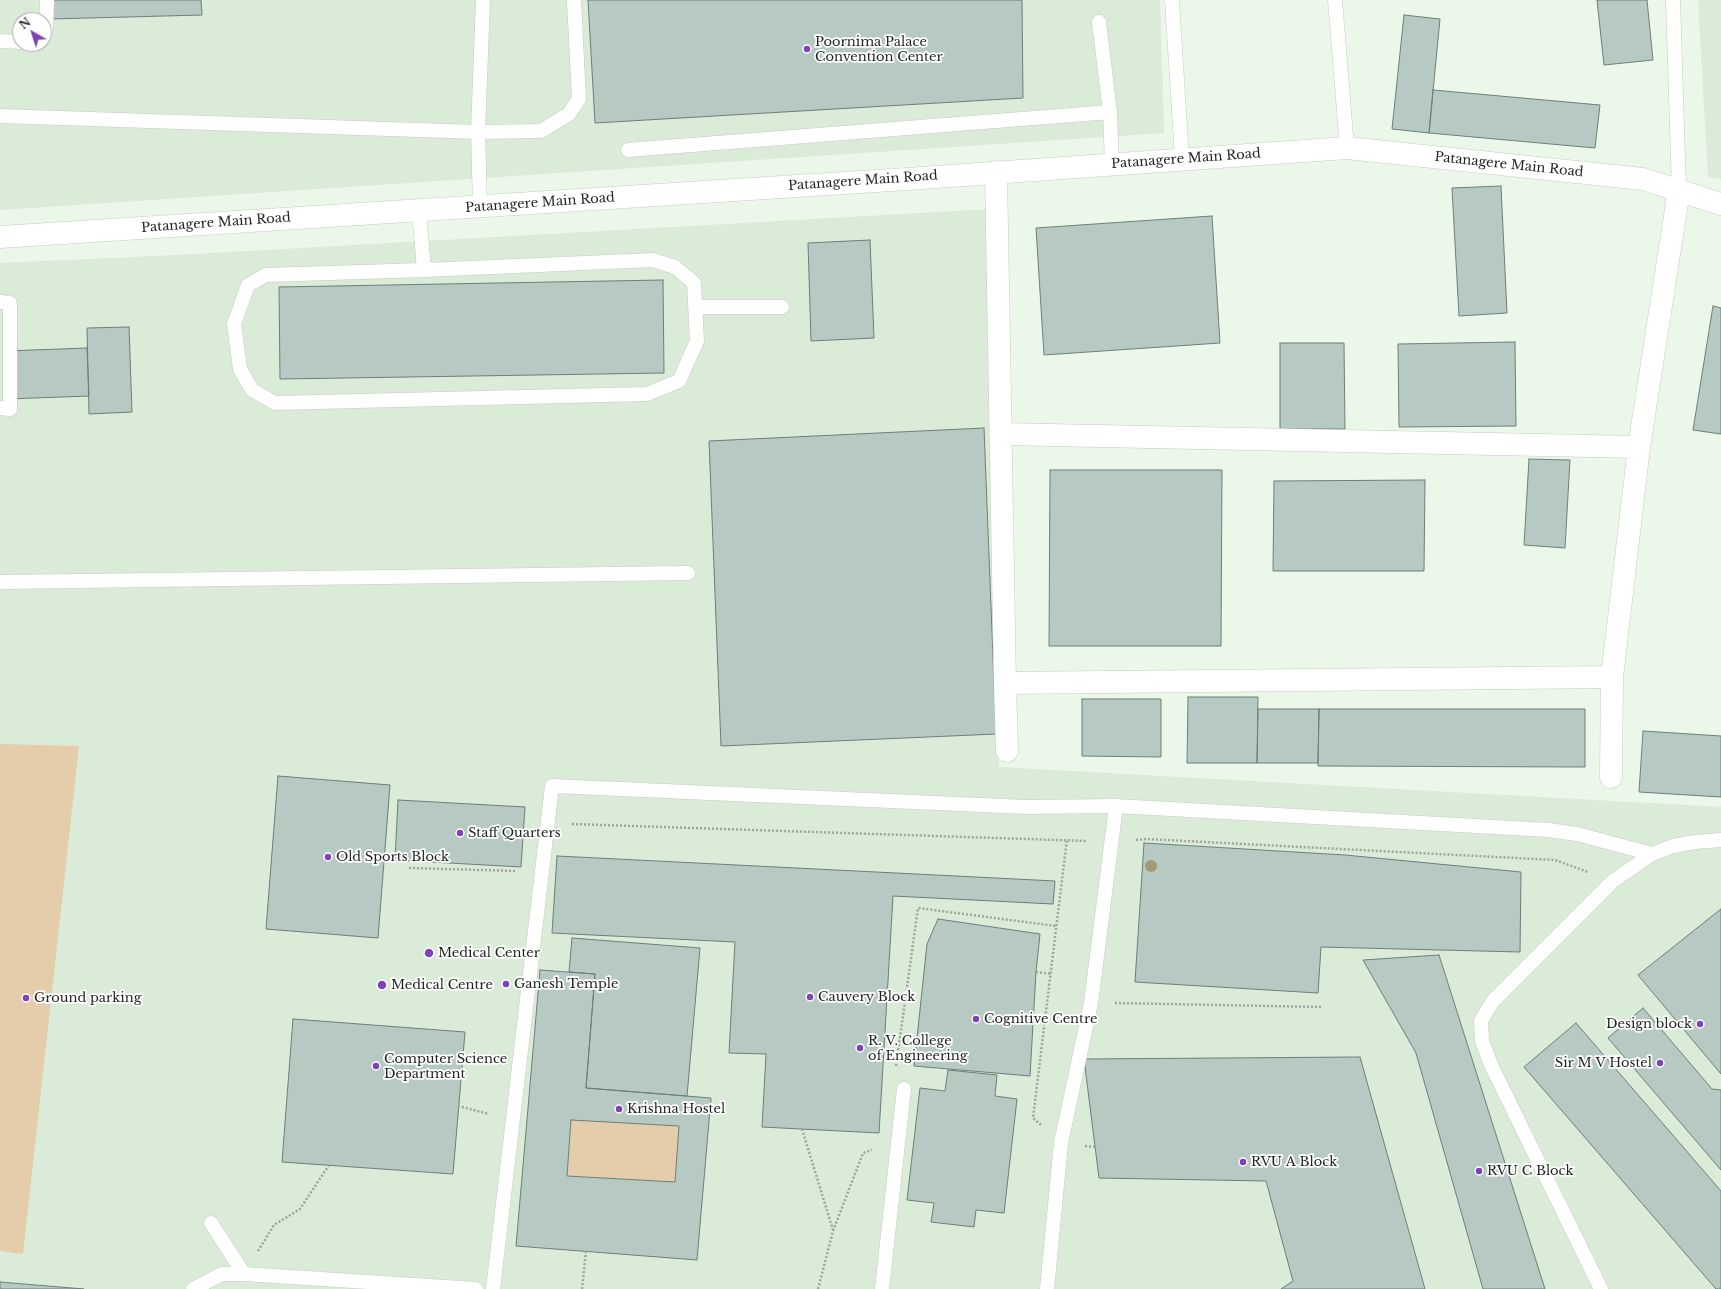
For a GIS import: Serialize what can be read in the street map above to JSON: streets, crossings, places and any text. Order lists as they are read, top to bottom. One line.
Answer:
{"streets":{"street":["Patanagere Main Road"]},"places":["Poornima Palace Convention Center","Staff Quarters","Old Sports Block","Medical Center","Ganesh Temple","Medical Centre","Cauvery Block","Ground parking","Cognitive Centre","Design block","R. V. College of Engineering","Sir M V Hostel","Computer Science Department","Krishna Hostel","RVU A Block","RVU C Block"],"north":"top left"}
